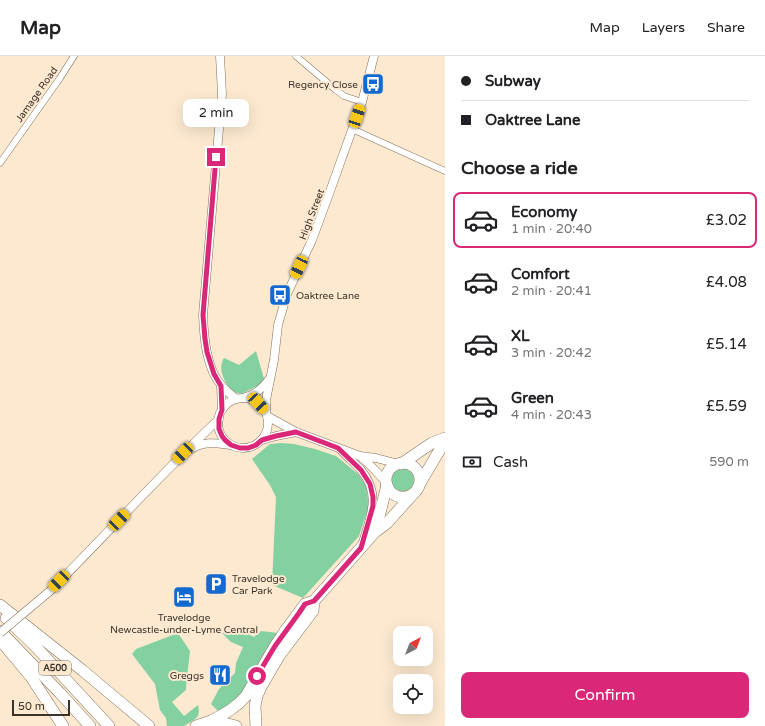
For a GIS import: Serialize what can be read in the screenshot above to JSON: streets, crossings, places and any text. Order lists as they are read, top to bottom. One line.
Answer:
{"streets":{"highway":["A500"],"street":["Jamage Road","High Street"]},"places":{"bus stop":["Regency Close","Oaktree Lane"],"parking":["Travelodge Car Park"],"hotel":["Travelodge Newcastle-under-Lyme Central"],"restaurant":["Greggs"]},"scale_bar":"50 m","north":"top right","page":{"header":"Map","nav":["Map","Layers","Share"],"banner":["Subway","Oaktree Lane"],"bubble":"2 min","heading":"Choose a ride","list":[{"name":"Economy","note":"1 min · 20:40","value":"£3.02"},{"name":"Comfort","note":"2 min · 20:41","value":"£4.08"},{"name":"XL","note":"3 min · 20:42","value":"£5.14"},{"name":"Green","note":"4 min · 20:43","value":"£5.59"}],"pay":["Cash","590 m"],"buttons":"Confirm","scale":"50 m"}}
